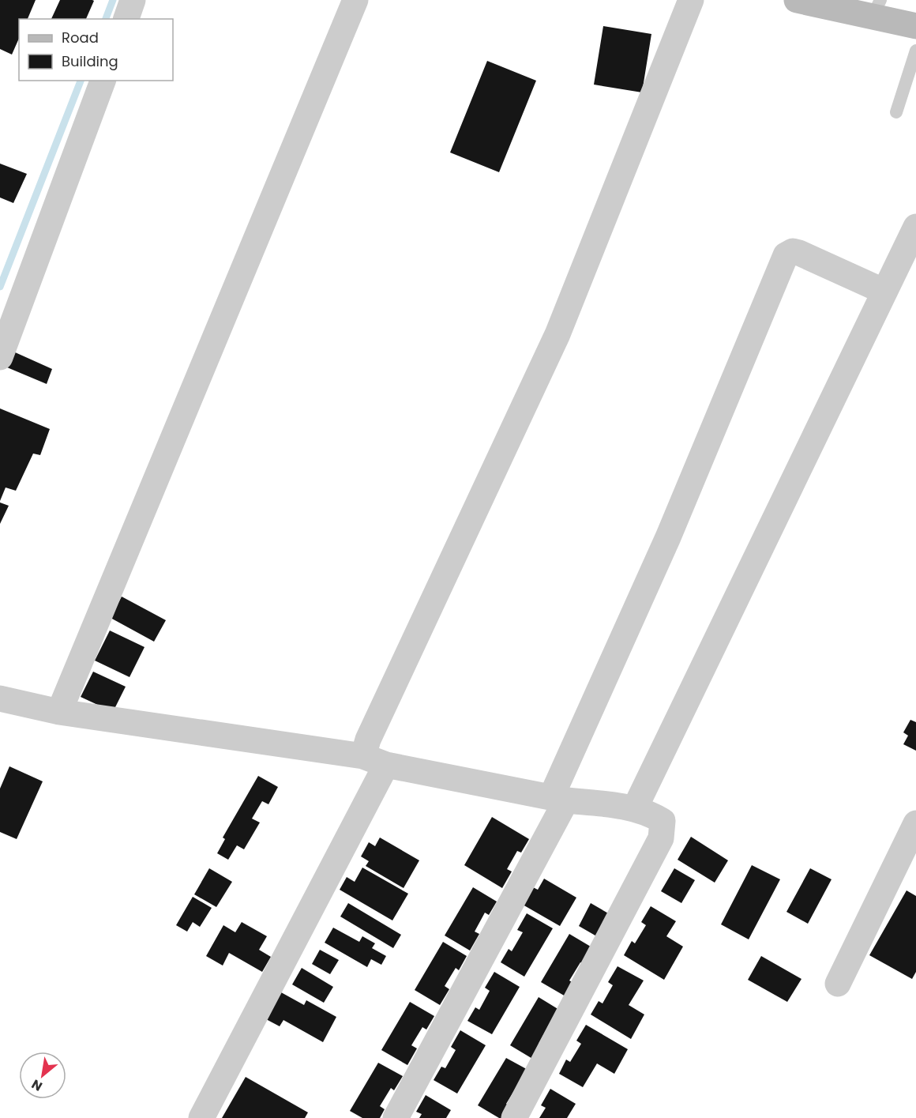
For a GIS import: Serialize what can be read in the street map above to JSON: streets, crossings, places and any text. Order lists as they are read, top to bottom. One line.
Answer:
{"legend":["Road","Building"],"north":"bottom left"}
